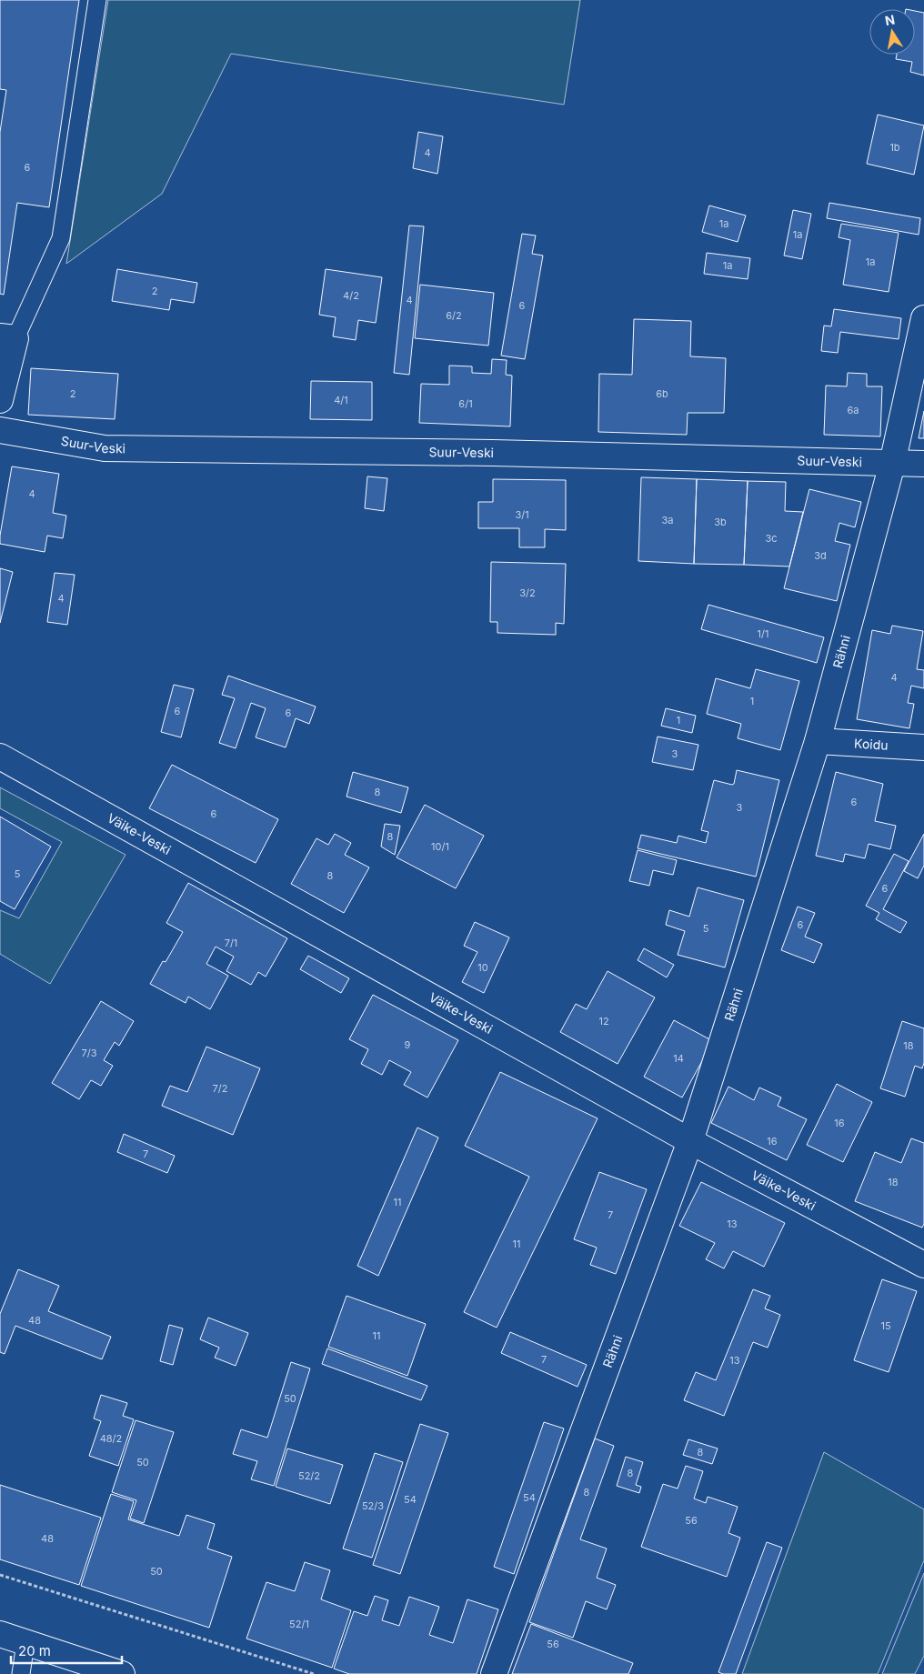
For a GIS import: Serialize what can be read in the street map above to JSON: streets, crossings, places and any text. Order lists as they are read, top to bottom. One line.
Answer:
{"streets":{"street":["Suur-Veski","Rähni","Koidu","Väike-Veski"]},"crossings":[["Suur-Veski","Rähni"],["Rähni","Koidu"],["Rähni","Väike-Veski"]],"house_numbers":["1b","4","6","1a","1a","1a","1a","2","4/2","4","6","6/2","2","6b","4/1","6/1","6a","4","3/1","3a","3b","3c","3d","3/2","4","1/1","4","1","6","6","1","3","8","6","3","6","8","10/1","5","8","6","6","5","7/1","10","12","9","18","7/3","14","7/2","16","16","7","18","11","7","13","11","48","15","11","7","13","50","48/2","8","50","8","52/2","8","54","54","52/3","56","48","50","52/1","56"],"scale_bar":"20 m","north":"top"}
